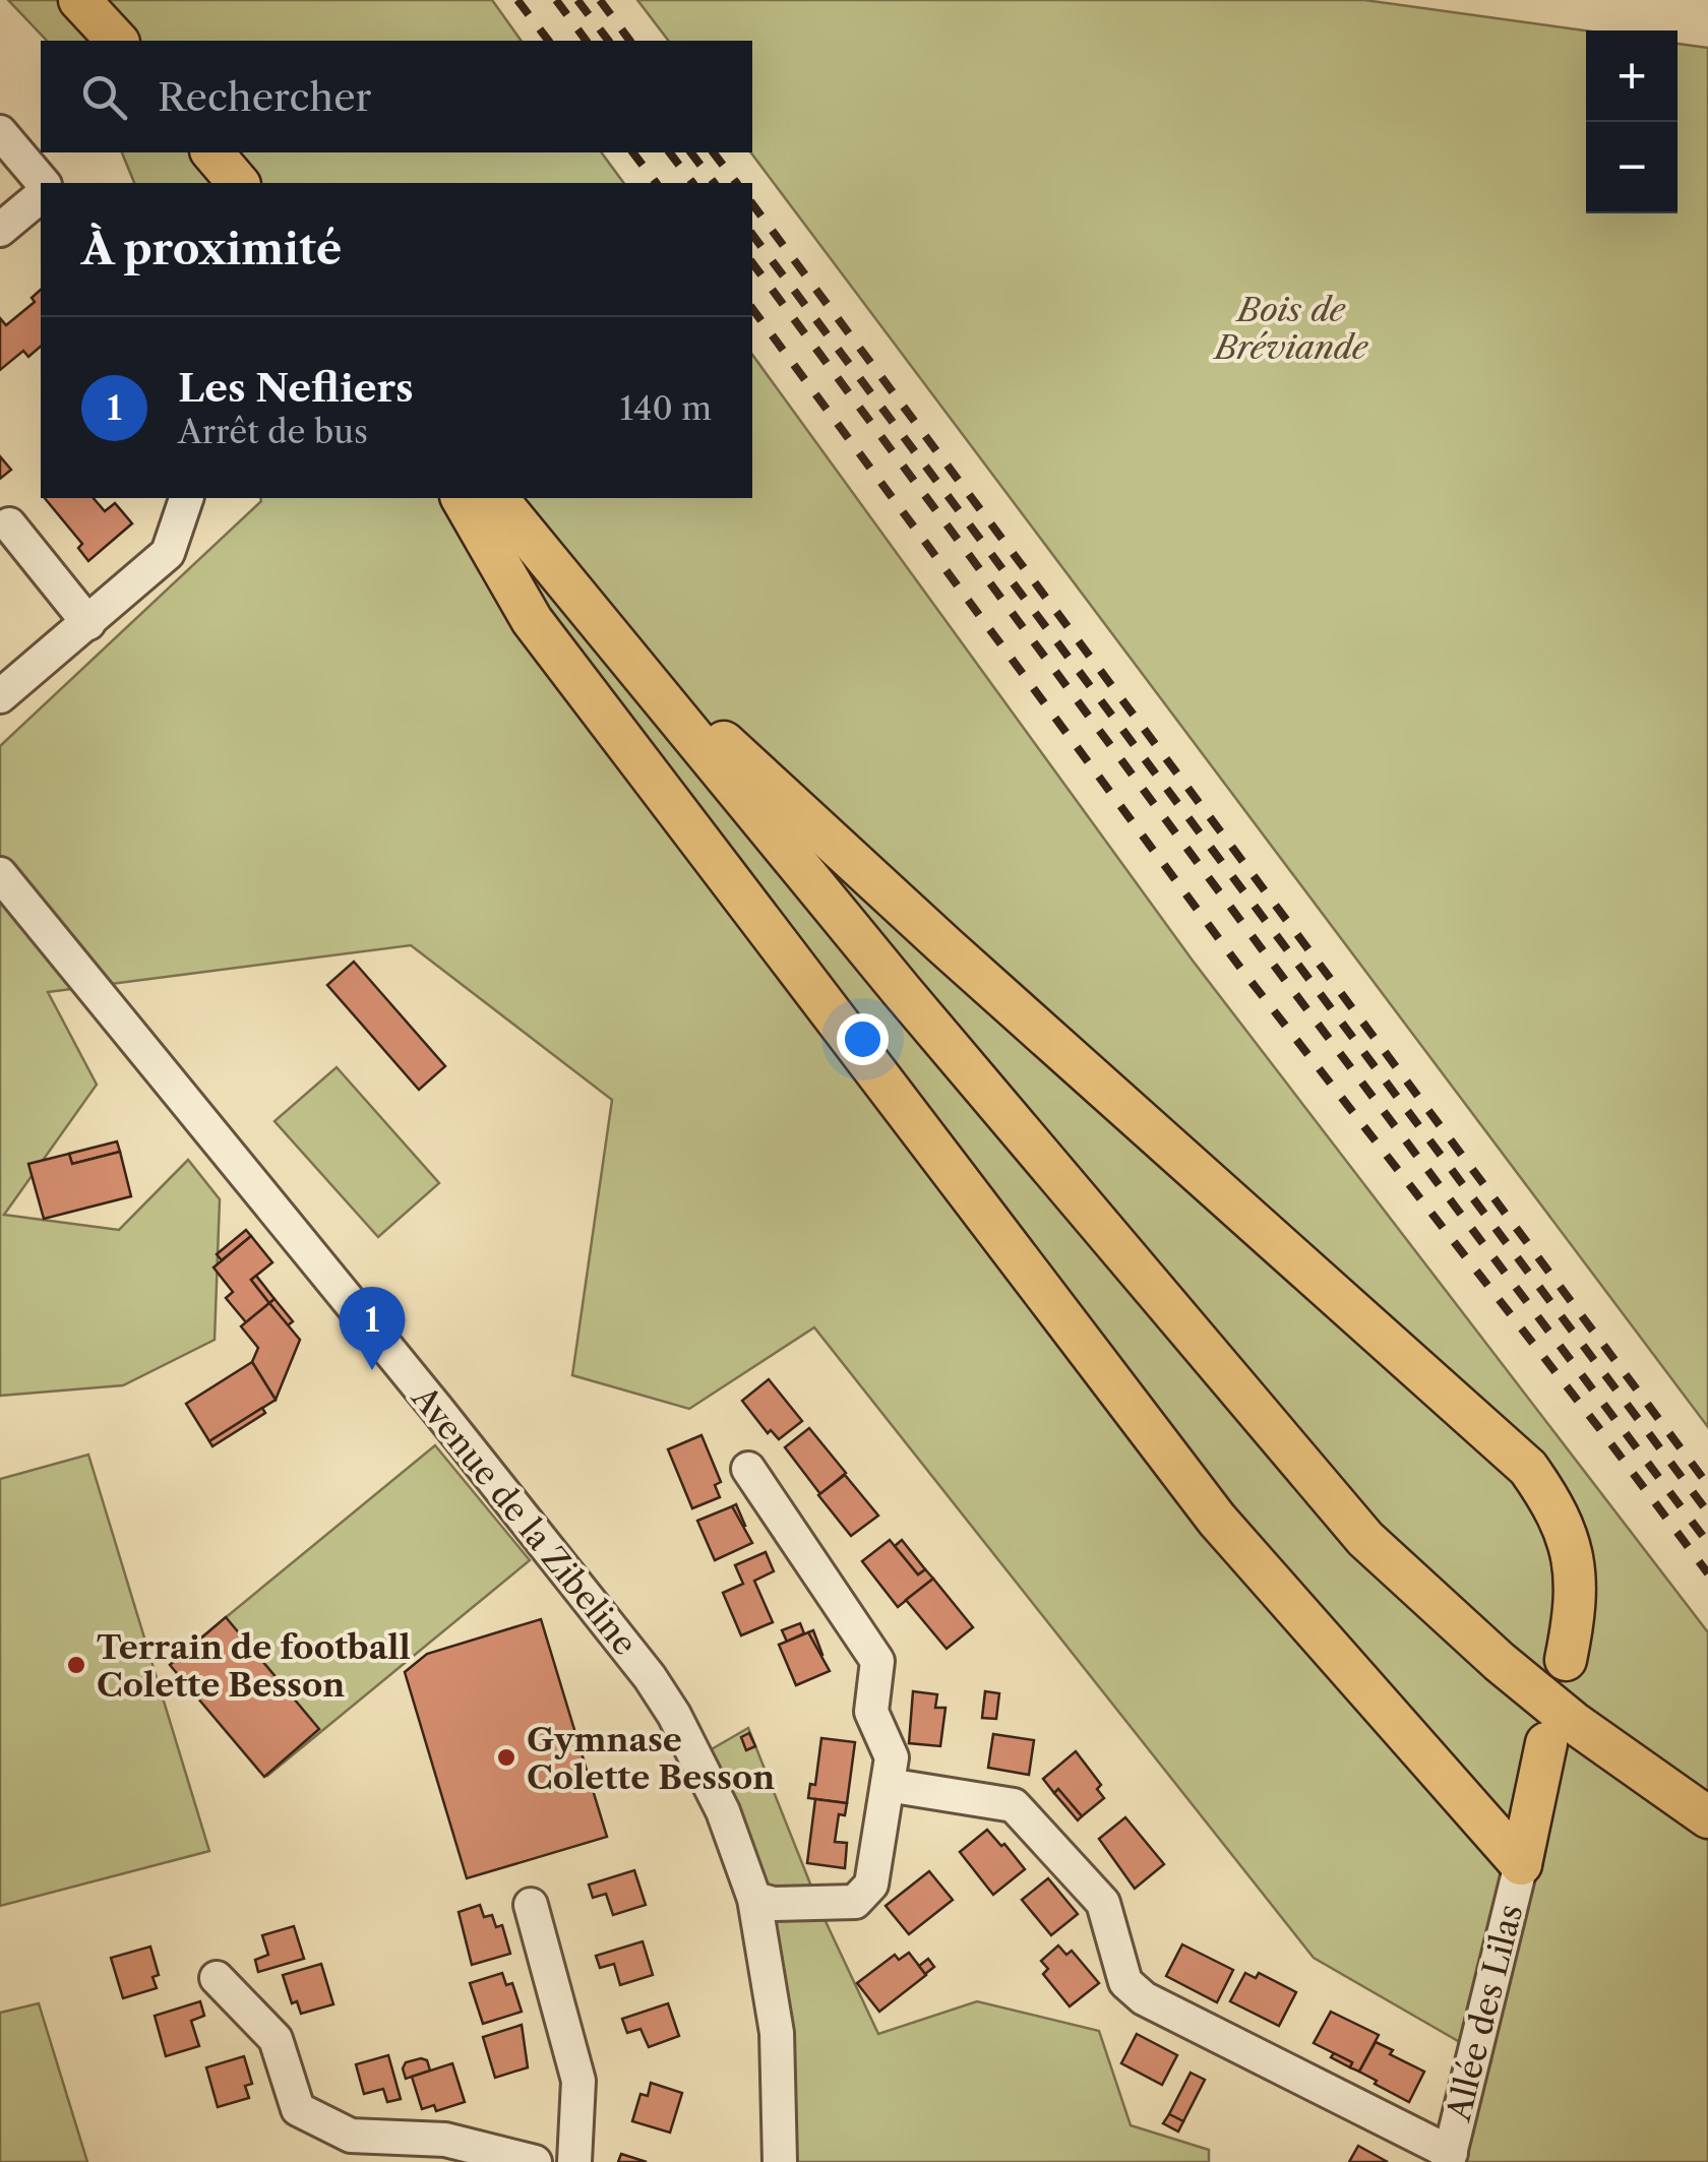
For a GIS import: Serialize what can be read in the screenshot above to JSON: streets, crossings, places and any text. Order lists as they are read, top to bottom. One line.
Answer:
{"streets":{"street":["Avenue de la Zibeline","Allée des Lilas"]},"parks":["Bois de Bréviande"],"places":["Terrain de football Colette Besson","Gymnase Colette Besson"],"page":{"map_buttons":["+","−"],"search":"Rechercher","heading":"À proximité","list":[{"mark":"1","name":"Les Nefliers","note":"Arrêt de bus","value":"140 m"}],"pins":"1"}}
